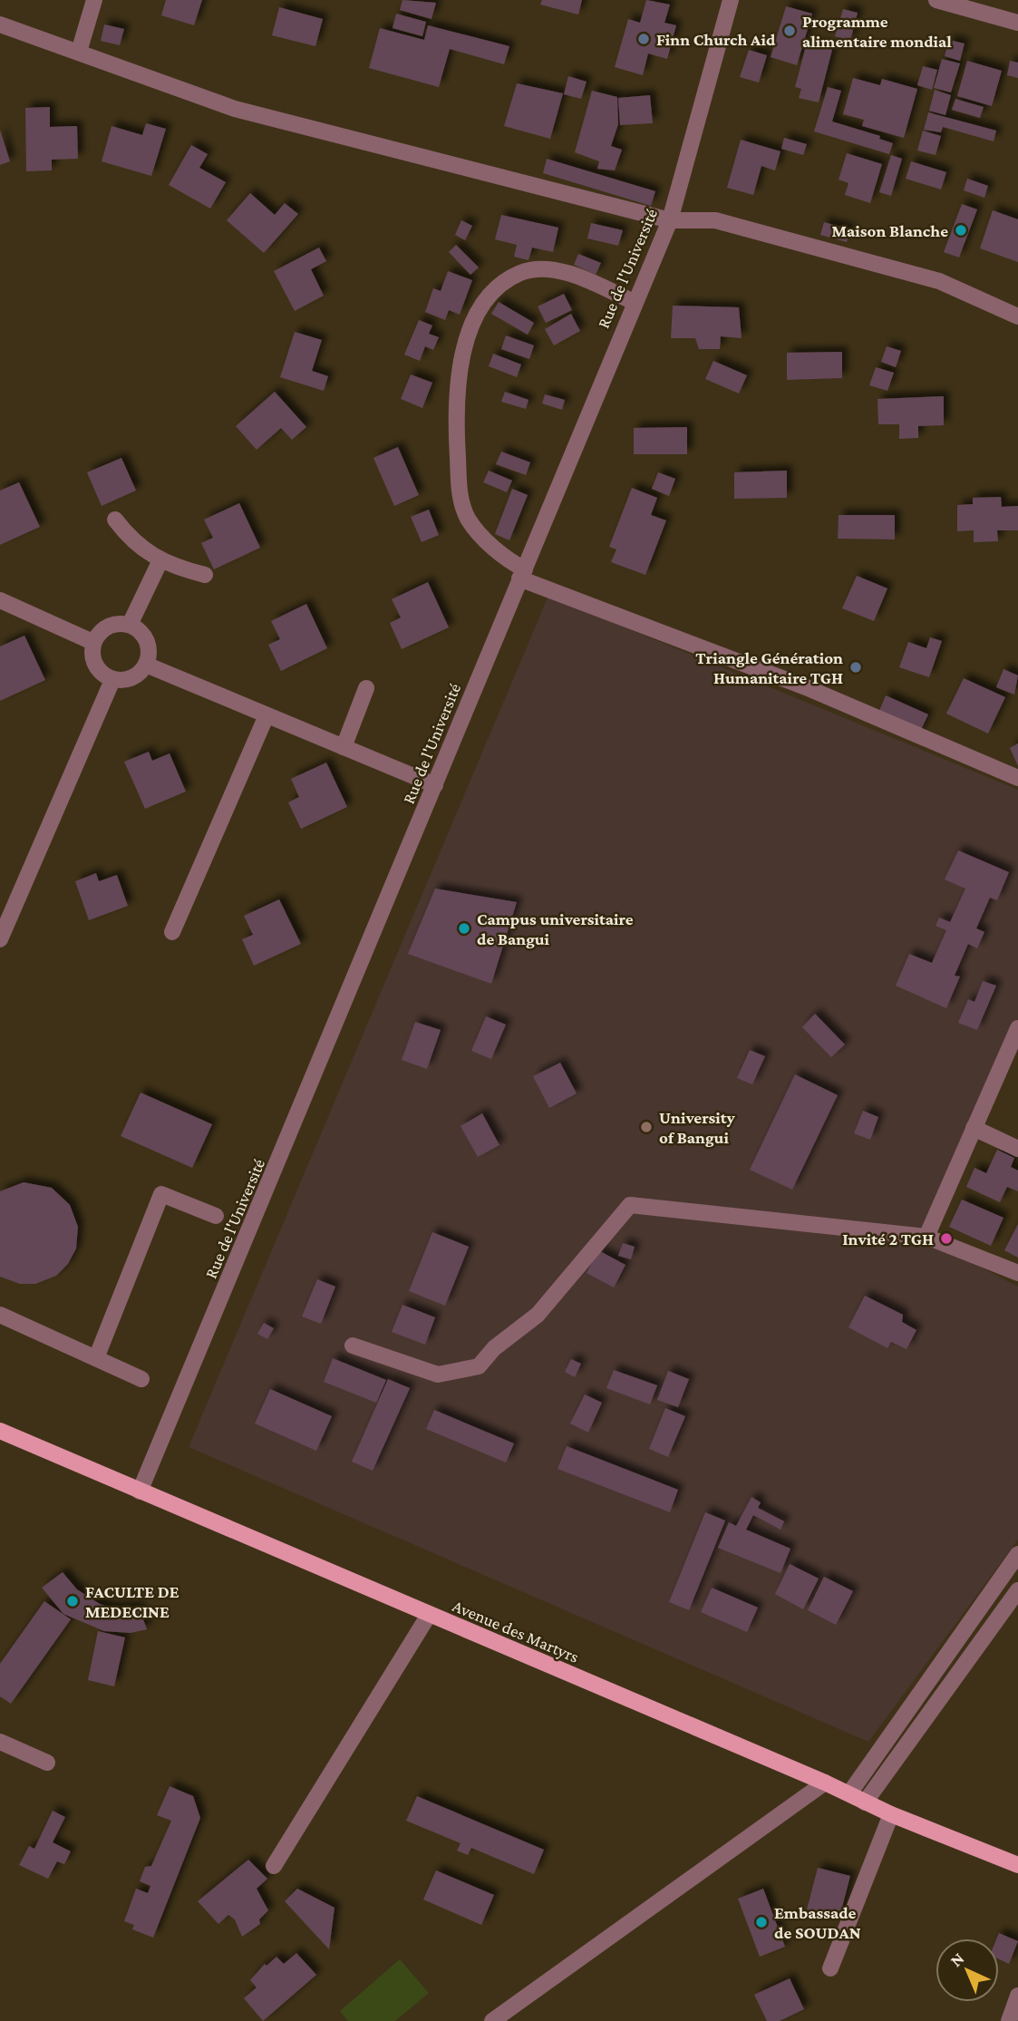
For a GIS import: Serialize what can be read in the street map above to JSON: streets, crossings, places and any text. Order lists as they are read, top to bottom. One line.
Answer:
{"streets":{"main road":["Avenue des Martyrs"],"street":["Rue de l'Université"]},"crossings":[["Rue de l'Université","Avenue des Martyrs"]],"places":["Programme alimentaire mondial","Finn Church Aid","Maison Blanche","Triangle Génération Humanitaire TGH","Campus universitaire de Bangui","University of Bangui","Invité 2 TGH","FACULTE DE MEDECINE","Embassade de SOUDAN"],"north":"top left"}
